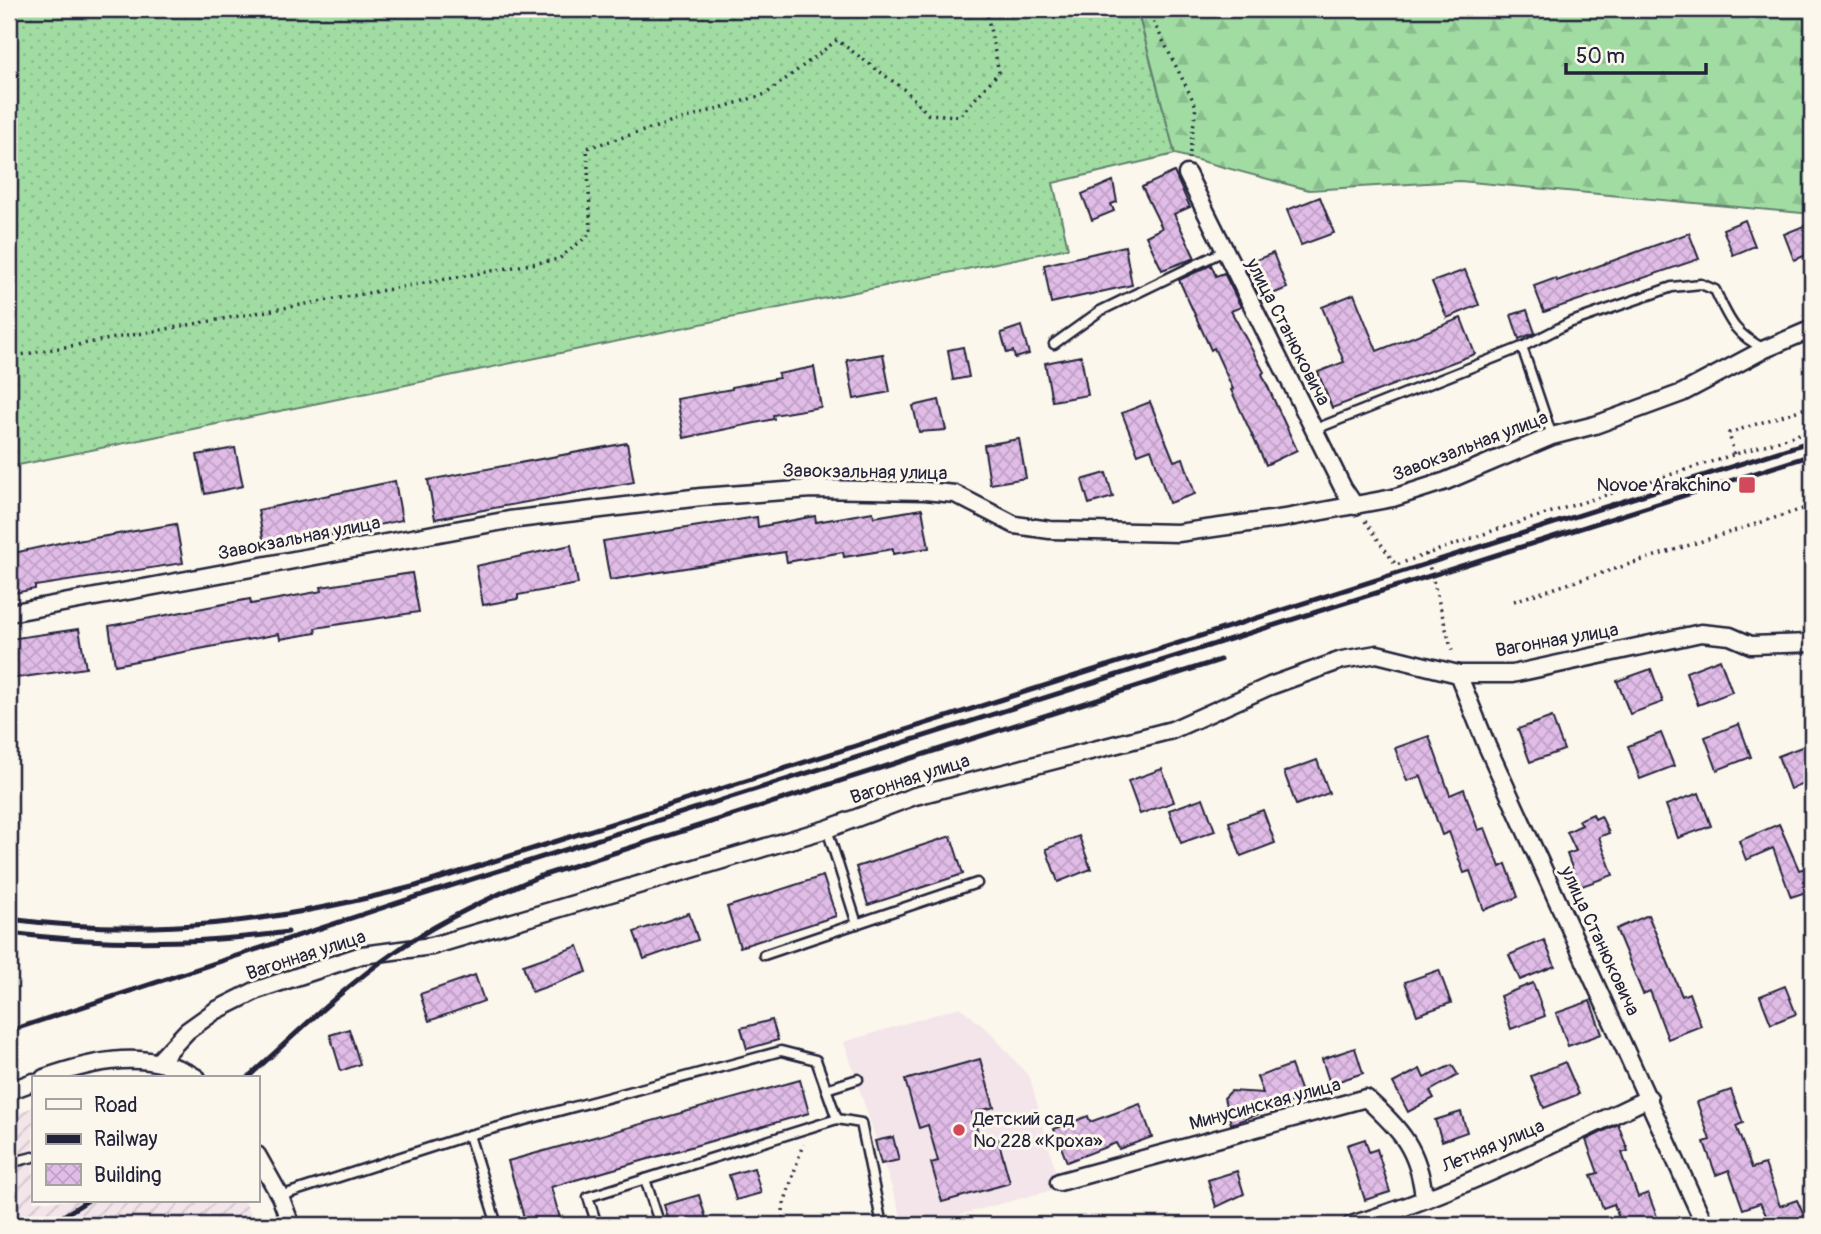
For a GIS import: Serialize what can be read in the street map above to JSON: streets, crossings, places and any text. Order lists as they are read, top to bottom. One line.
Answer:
{"streets":{"street":["улица Станюковича","Завокзальная улица","Вагонная улица","Минусинская улица","Летняя улица"]},"crossings":[["улица Станюковича","Завокзальная улица"],["улица Станюковича","Вагонная улица"],["улица Станюковича","Летняя улица"],["Минусинская улица","Летняя улица"]],"places":{"transit":["Novoe Arakchino"],"other":["Детский сад № 228 «Кроха»"]},"legend":["Road","Railway","Building"],"scale_bar":"50 m"}
